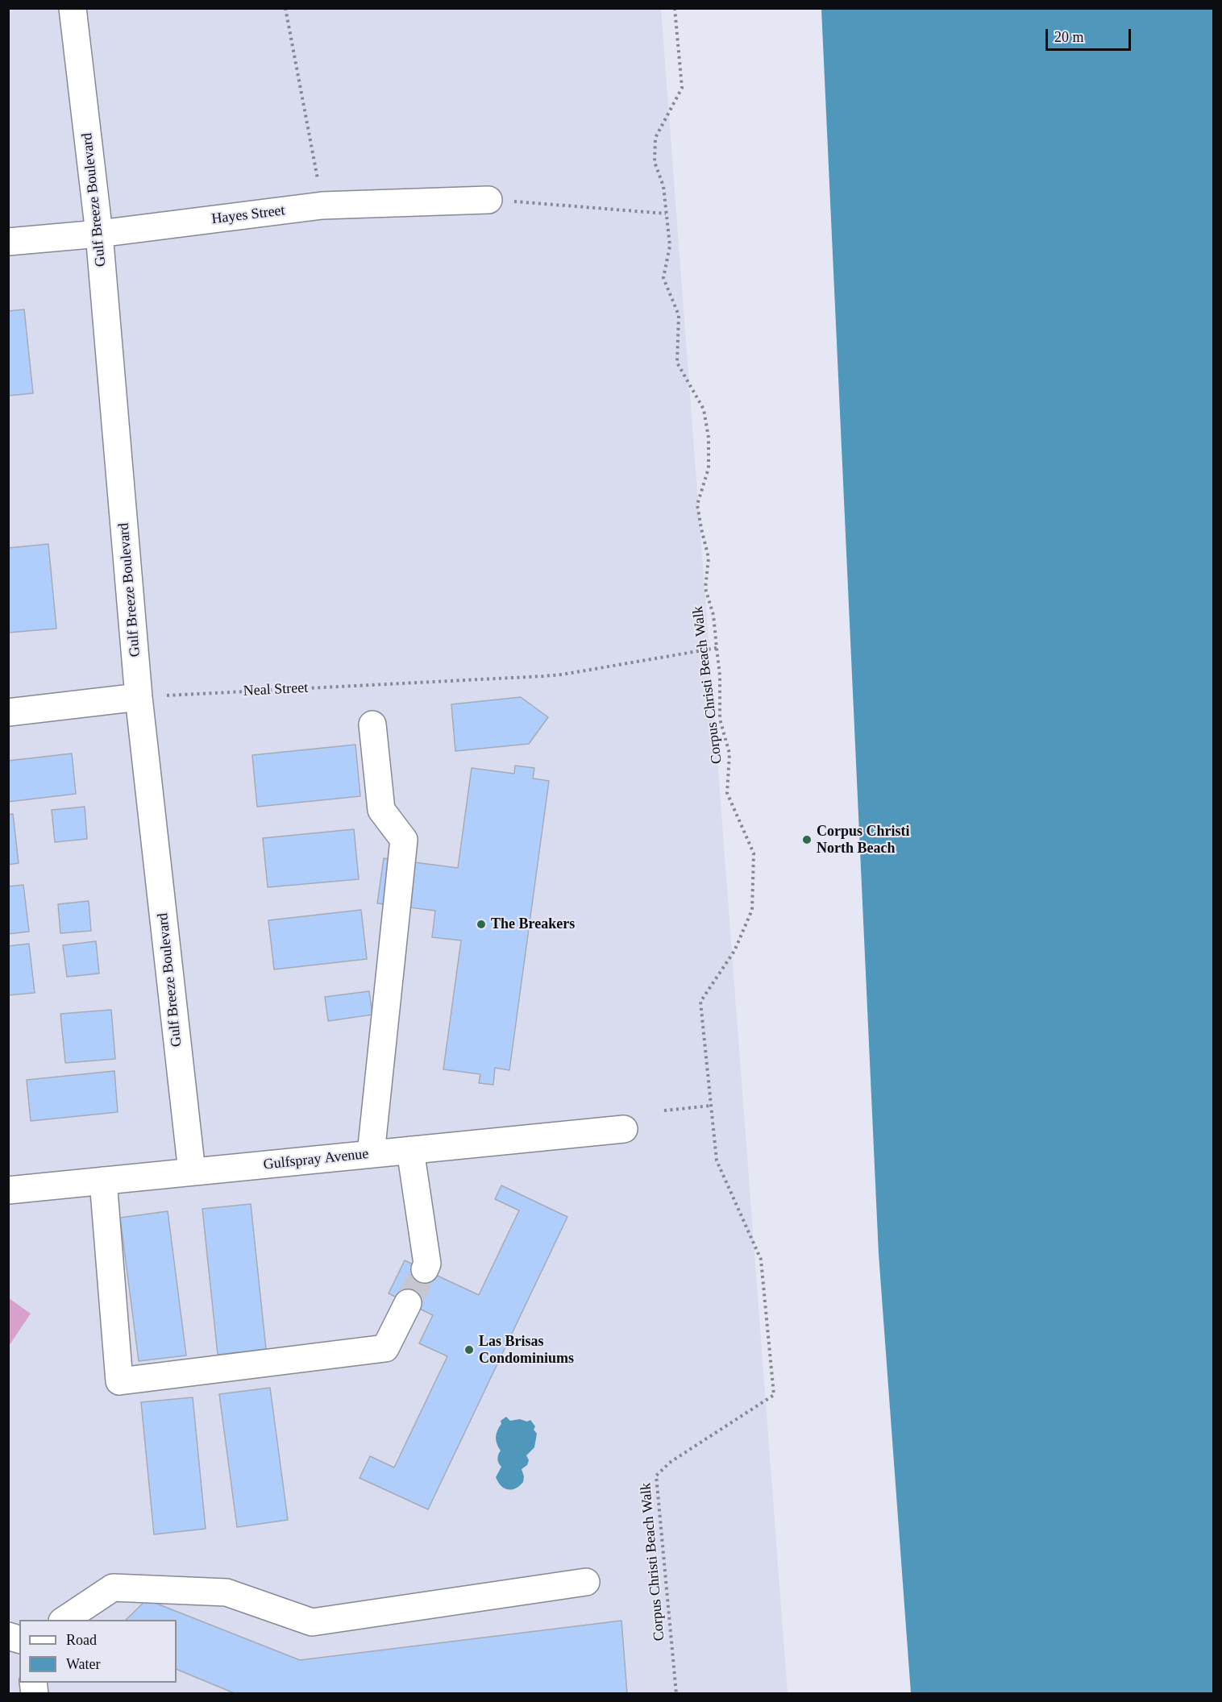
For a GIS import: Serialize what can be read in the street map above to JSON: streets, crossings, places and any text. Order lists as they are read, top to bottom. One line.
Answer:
{"streets":{"street":["Gulf Breeze Boulevard","Hayes Street","Gulfspray Avenue"],"path":["Corpus Christi Beach Walk","Neal Street"]},"crossings":[["Gulf Breeze Boulevard","Hayes Street"],["Gulf Breeze Boulevard","Neal Street"],["Gulf Breeze Boulevard","Gulfspray Avenue"],["Corpus Christi Beach Walk","Neal Street"]],"places":["Corpus Christi North Beach","The Breakers","Las Brisas Condominiums"],"legend":["Road","Water"],"scale_bar":"20 m"}
